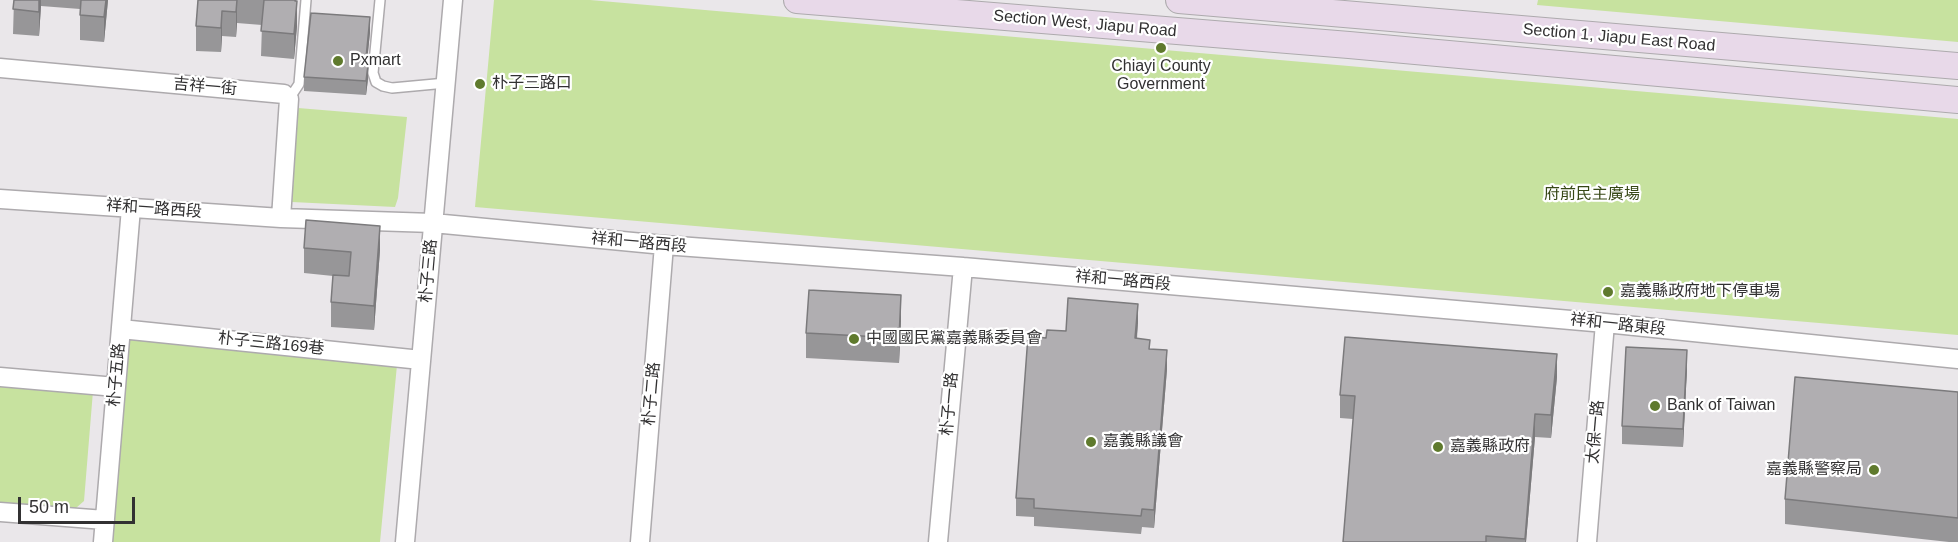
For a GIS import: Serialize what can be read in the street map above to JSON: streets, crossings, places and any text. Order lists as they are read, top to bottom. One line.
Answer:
{"streets":{"main road":["Section West, Jiapu Road","Section 1, Jiapu East Road"],"street":["吉祥一街","祥和一路西段","朴子三路","祥和一路東段","朴子三路169巷","朴子五路","朴子二路","朴子一路","太保一路"]},"crossings":[["Section West, Jiapu Road","Section 1, Jiapu East Road"],["祥和一路西段","朴子三路"],["祥和一路西段","祥和一路東段"],["祥和一路西段","朴子五路"],["祥和一路西段","朴子二路"],["祥和一路西段","朴子一路"],["朴子三路","朴子三路169巷"],["祥和一路東段","太保一路"],["朴子三路169巷","朴子五路"]],"parks":["府前民主廣場"],"places":["Chiayi County Government","Pxmart","朴子三路口","嘉義縣政府地下停車場","中國國民黨嘉義縣委員會","Bank of Taiwan","嘉義縣議會","嘉義縣政府","嘉義縣警察局"],"scale_bar":"50 m"}
